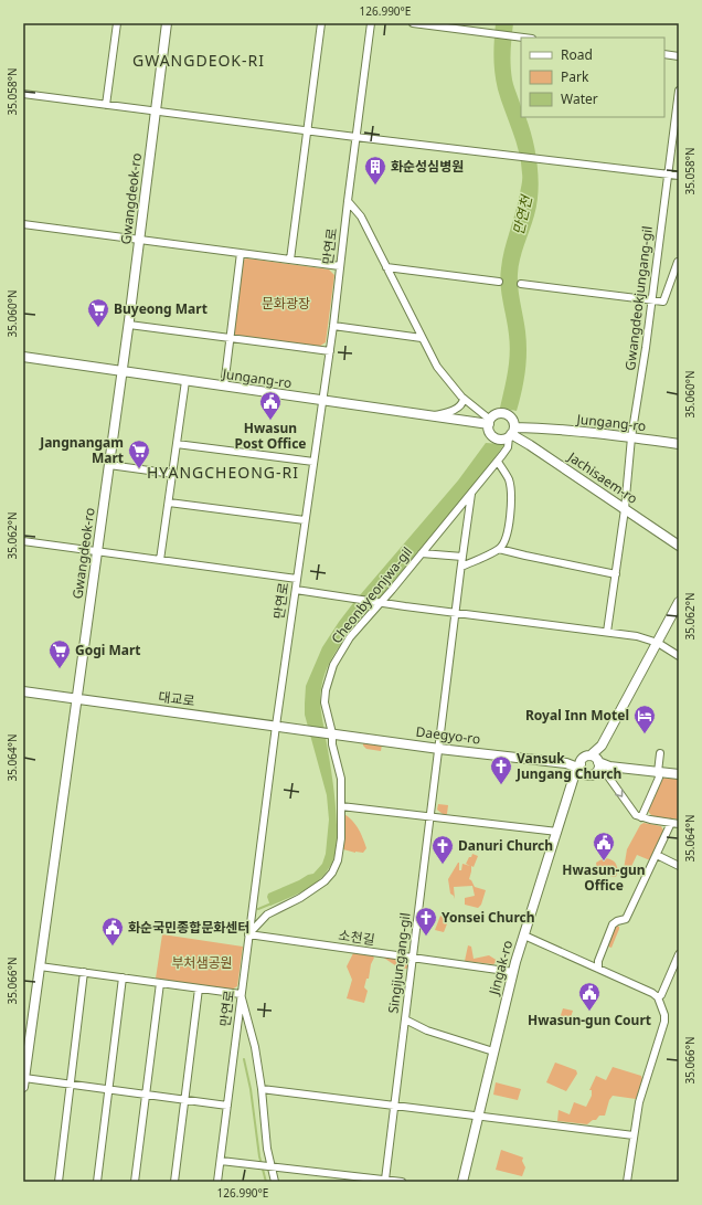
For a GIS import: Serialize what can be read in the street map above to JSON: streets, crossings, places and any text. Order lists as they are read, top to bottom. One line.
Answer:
{"streets":{"street":["Gwangdeok-ro","만연로","Gwangdeokjungang-gil","Jungang-ro","Jachisaem-ro","Cheonbyeonjwa-gil","대교로","Daegyo-ro","소천길","Singijungang-gil","Jingak-ro"]},"crossings":[["Gwangdeok-ro","Jungang-ro"],["Gwangdeok-ro","대교로"],["만연로","Jungang-ro"],["만연로","Cheonbyeonjwa-gil"],["만연로","대교로"],["만연로","소천길"],["Gwangdeokjungang-gil","Jungang-ro"],["Gwangdeokjungang-gil","Jachisaem-ro"],["Jungang-ro","Jachisaem-ro"],["Jungang-ro","Cheonbyeonjwa-gil"],["Jachisaem-ro","Cheonbyeonjwa-gil"],["Cheonbyeonjwa-gil","대교로"],["Cheonbyeonjwa-gil","Daegyo-ro"],["Cheonbyeonjwa-gil","소천길"],["Cheonbyeonjwa-gil","Singijungang-gil"],["대교로","Daegyo-ro"],["Daegyo-ro","Singijungang-gil"],["소천길","Singijungang-gil"],["소천길","Jingak-ro"]],"districts":["GWANGDEOK-RI","HYANGCHEONG-RI"],"water":["만연천"],"parks":["문화광장","부처샘공원"],"places":{"building":["화순성심병원"],"supermarket":["Buyeong Mart","Jangnangam Mart","Gogi Mart"],"public building":["Hwasun Post Office","Hwasun-gun Office","화순국민종합문화센터","Hwasun-gun Court"],"hotel":["Royal Inn Motel"],"church":["Vansuk Jungang Church","Danuri Church","Yonsei Church"]},"legend":["Road","Park","Water"],"coordinates":["126.990°E","35.058°N","35.060°N","35.062°N","35.064°N","35.066°N"]}
